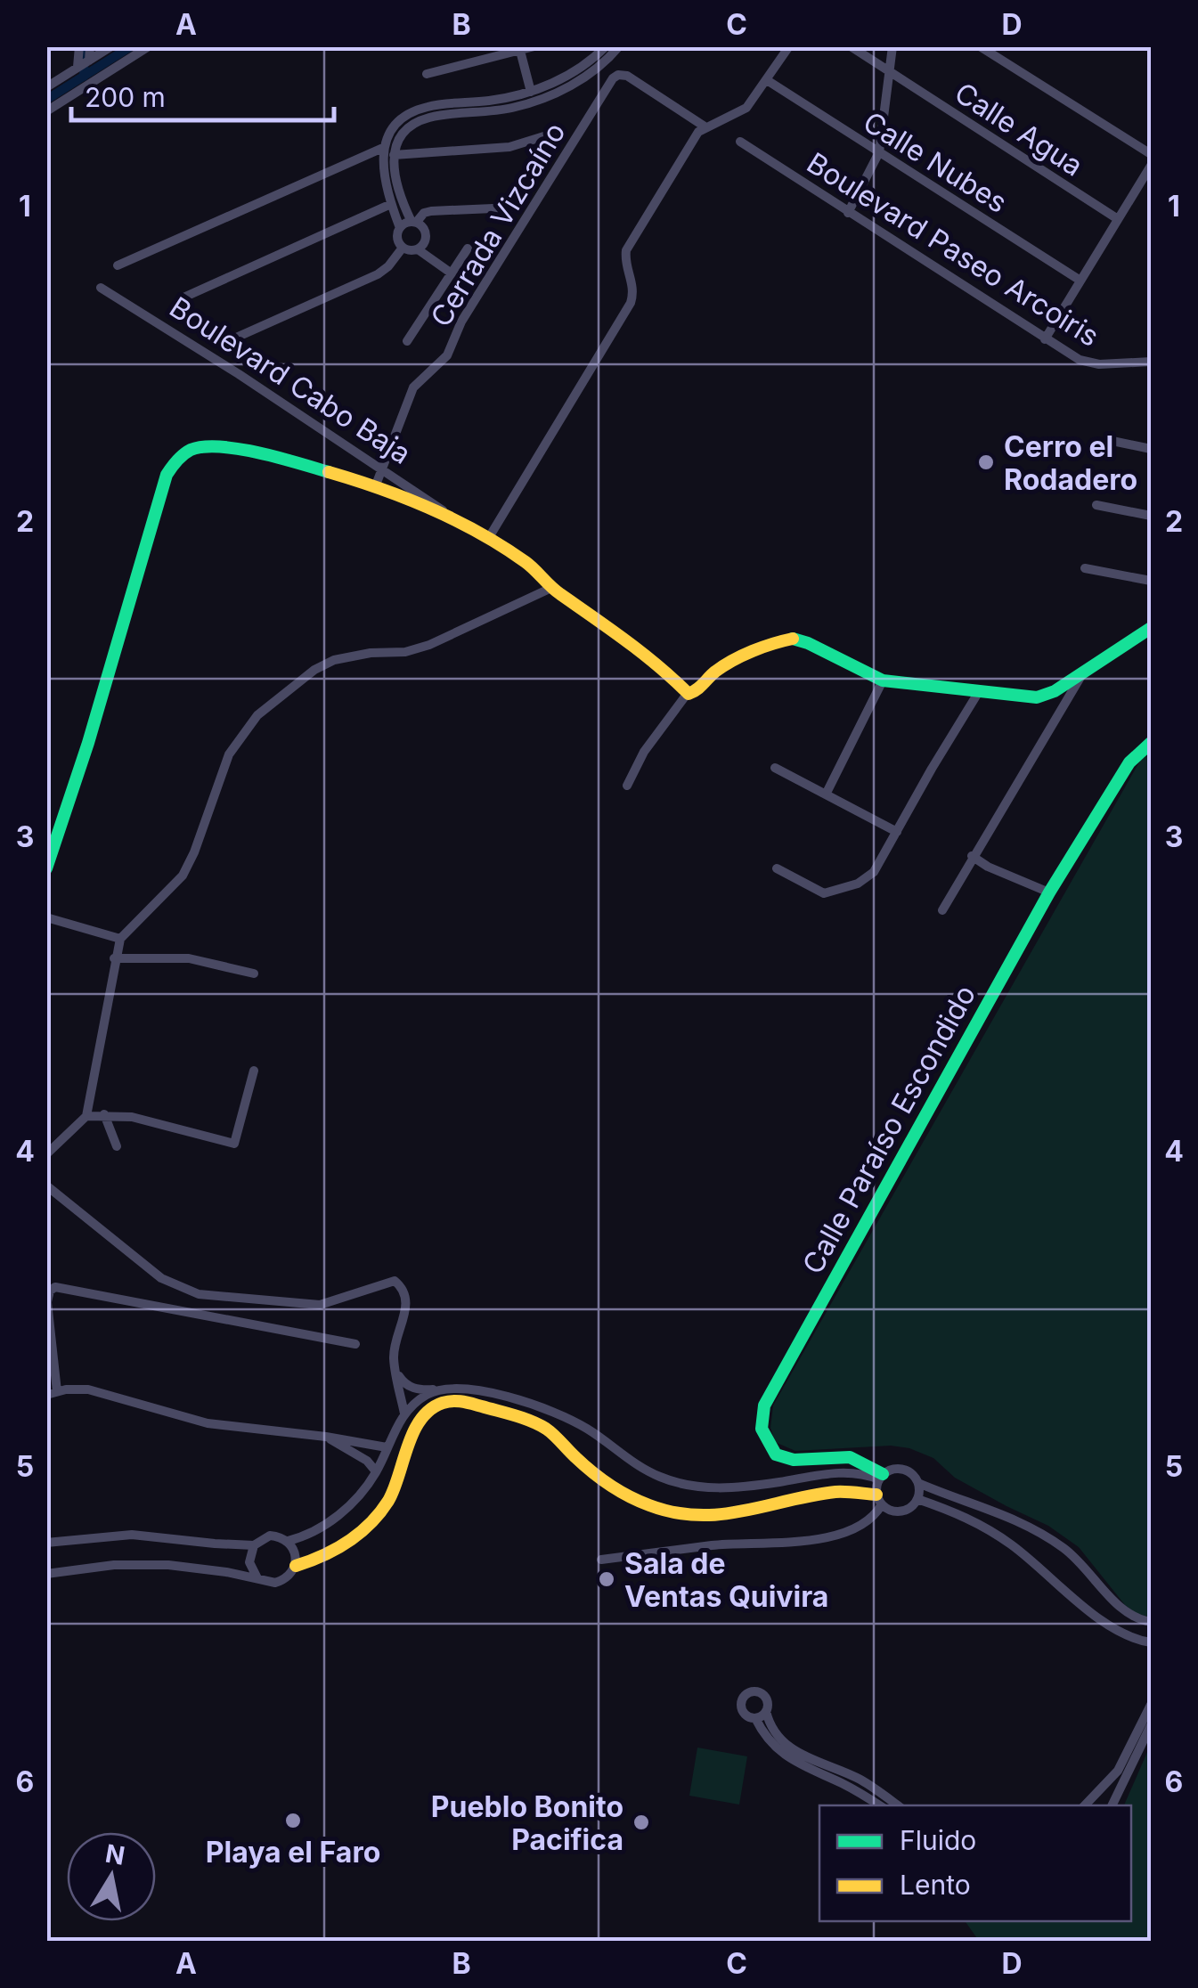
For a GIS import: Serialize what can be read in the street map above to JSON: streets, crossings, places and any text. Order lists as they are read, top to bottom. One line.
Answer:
{"streets":{"street":["Calle Agua","Calle Nubes","Cerrada Vizcaíno","Boulevard Paseo Arcoiris","Boulevard Cabo Baja","Calle Paraíso Escondido"]},"crossings":[["Cerrada Vizcaíno","Boulevard Cabo Baja"]],"places":["Cerro el Rodadero","Sala de Ventas Quivira","Playa el Faro","Pueblo Bonito Pacifica"],"legend":["Fluido","Lento"],"scale_bar":"200 m","north":"top","grid":{"columns":["A","B","C","D"],"rows":["1","2","3","4","5","6"]}}
